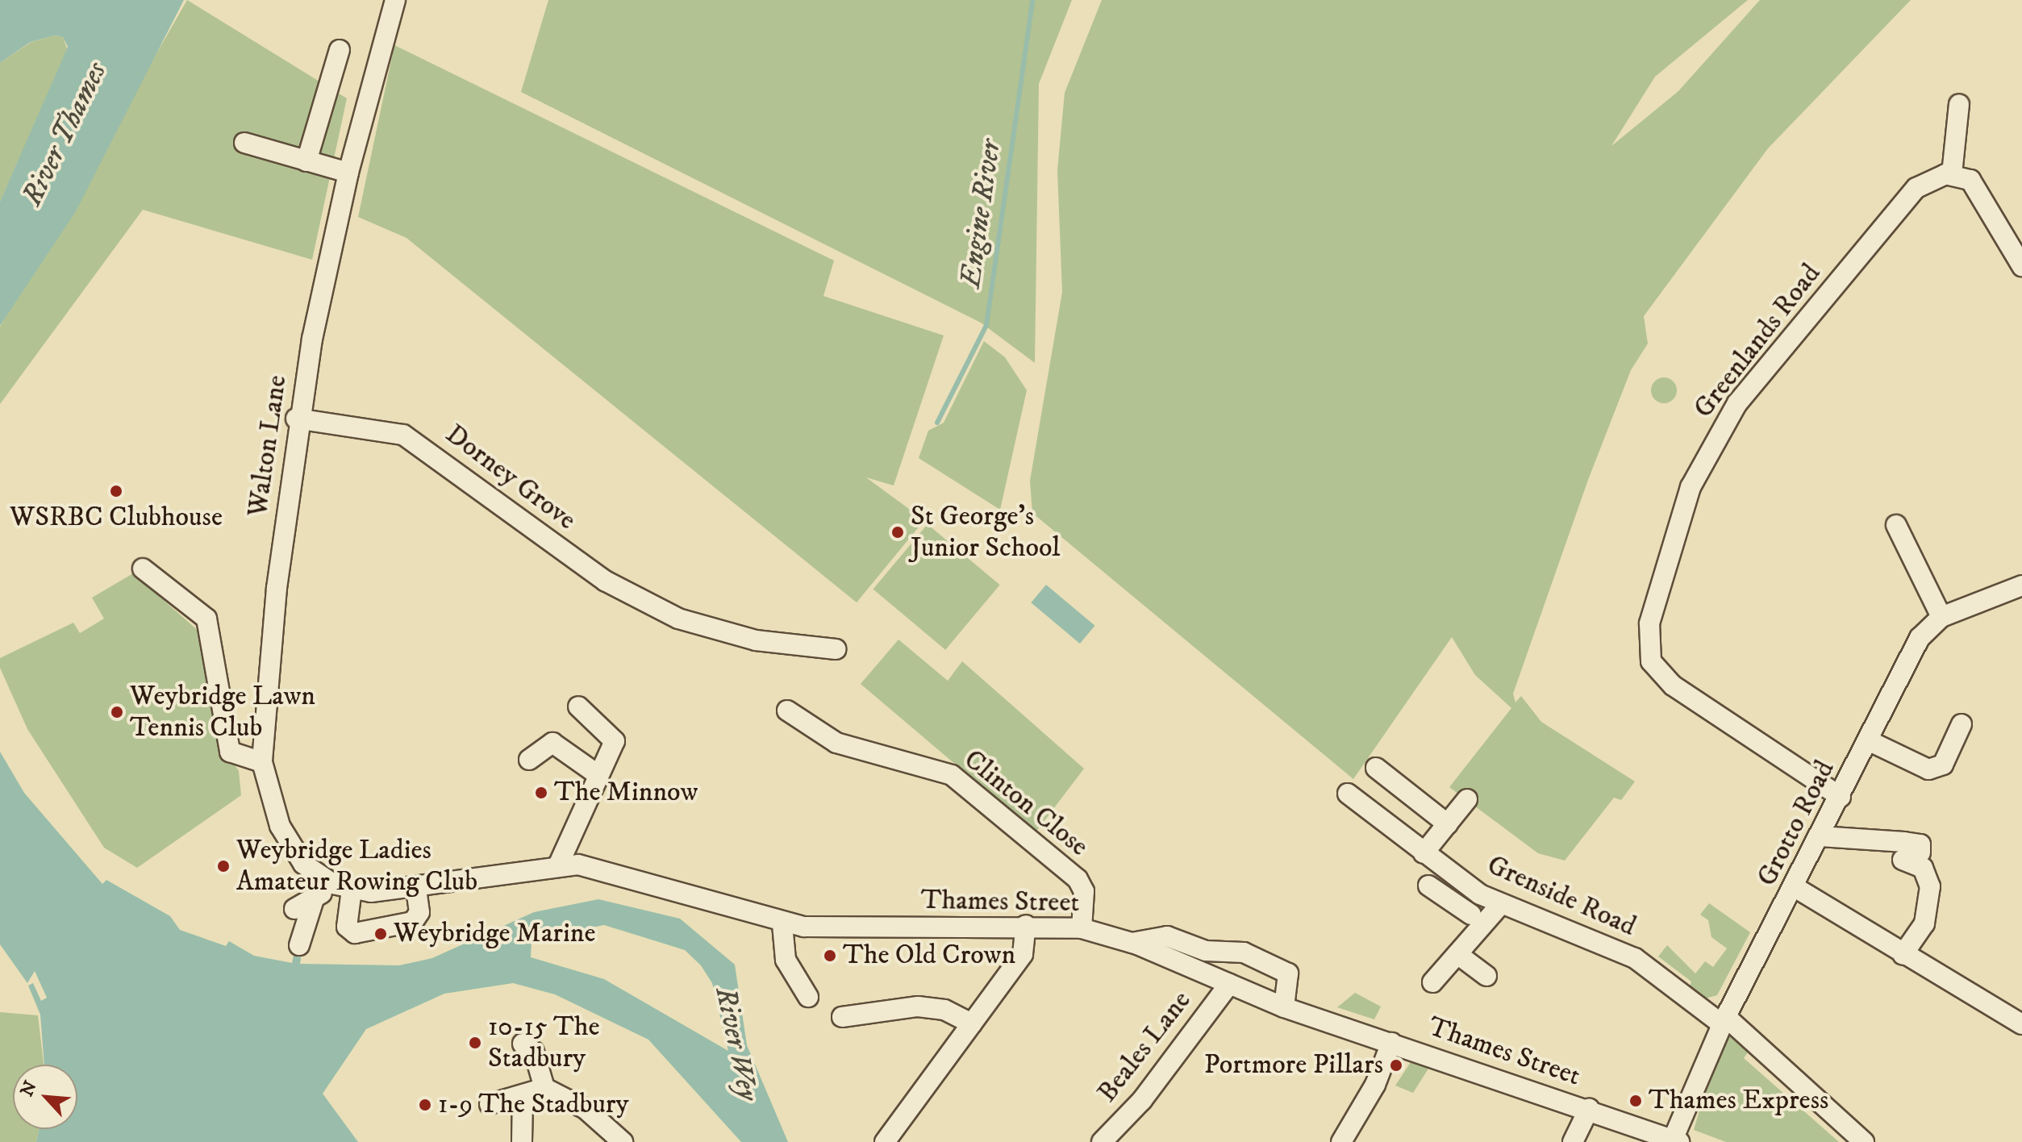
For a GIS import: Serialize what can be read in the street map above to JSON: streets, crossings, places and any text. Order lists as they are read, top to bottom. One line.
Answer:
{"streets":{"street":["Greenlands Road","Walton Lane","Dorney Grove","Clinton Close","Grotto Road","Grenside Road","Thames Street","Beales Lane"]},"crossings":[["Greenlands Road","Grotto Road"],["Walton Lane","Dorney Grove"],["Walton Lane","Thames Street"],["Clinton Close","Thames Street"],["Grotto Road","Grenside Road"],["Grotto Road","Thames Street"],["Thames Street","Beales Lane"]],"water":["River Thames","Engine River","River Wey"],"places":["WSRBC Clubhouse","St George's Junior School","Weybridge Lawn Tennis Club","The Minnow","Weybridge Ladies Amateur Rowing Club","Weybridge Marine","The Old Crown","10-15 The Stadbury","Portmore Pillars","Thames Express","1-9 The Stadbury"],"north":"top left"}
